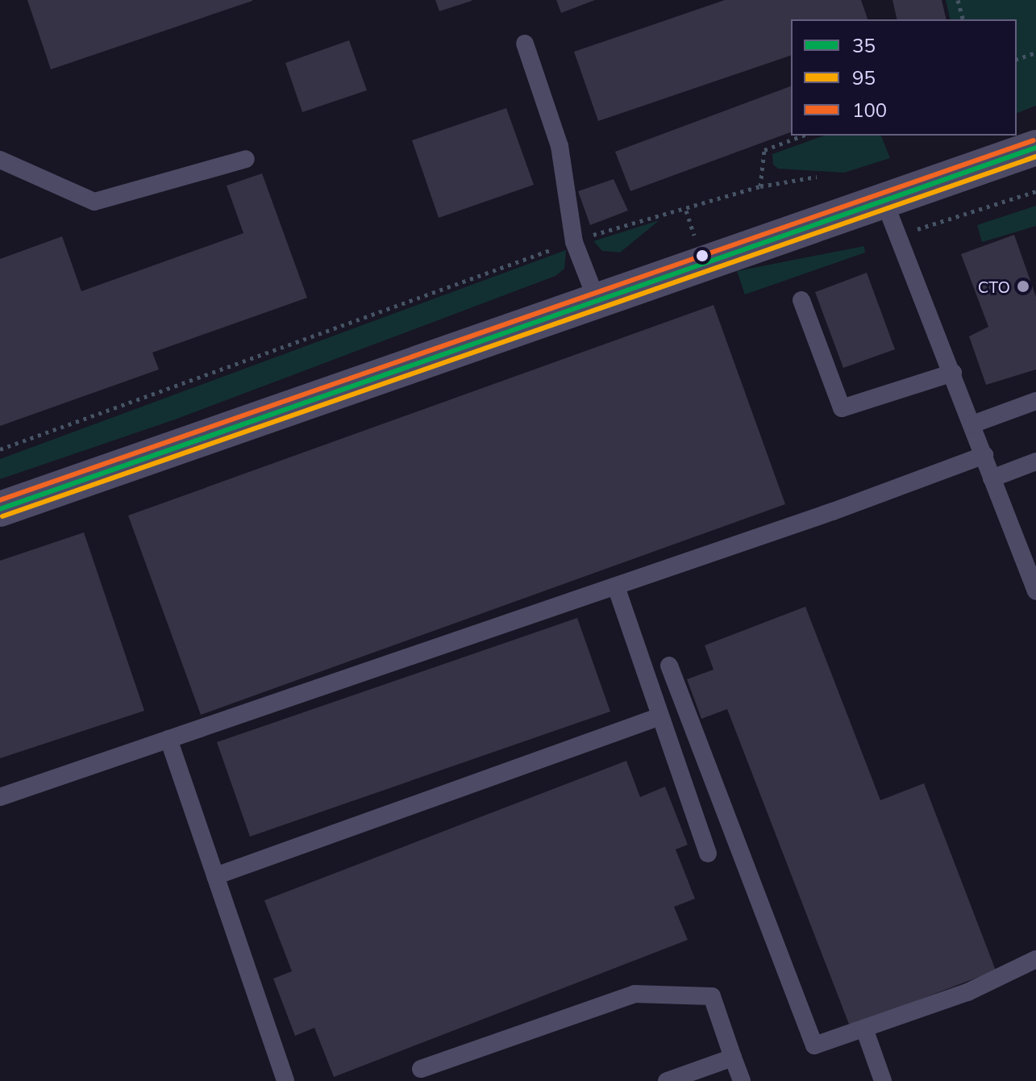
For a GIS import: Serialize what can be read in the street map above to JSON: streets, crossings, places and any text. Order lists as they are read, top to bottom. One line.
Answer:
{"places":["СТО"],"lines":["transit line 100","transit line 35","transit line 95"],"legend":["35","95","100"]}
